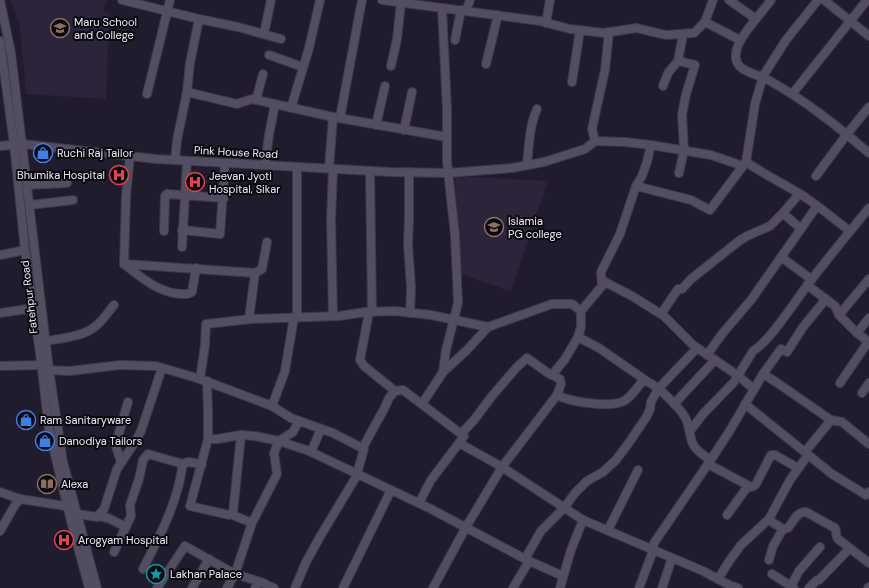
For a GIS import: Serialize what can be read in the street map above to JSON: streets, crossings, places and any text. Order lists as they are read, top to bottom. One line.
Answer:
{"streets":{"street":["Pink House Road","Fatehpur Road"]},"crossings":[["Pink House Road","Fatehpur Road"]],"places":{"school or university":["Maru School and College","Islamia PG college"],"shop":["Ruchi Raj Tailor","Ram Sanitaryware","Danodiya Tailors"],"hospital":["Bhumika Hospital","Jeevan Jyoti Hospital, Sikar","Arogyam Hospital"],"library":["Alexa"],"place":["Lakhan Palace"]}}
